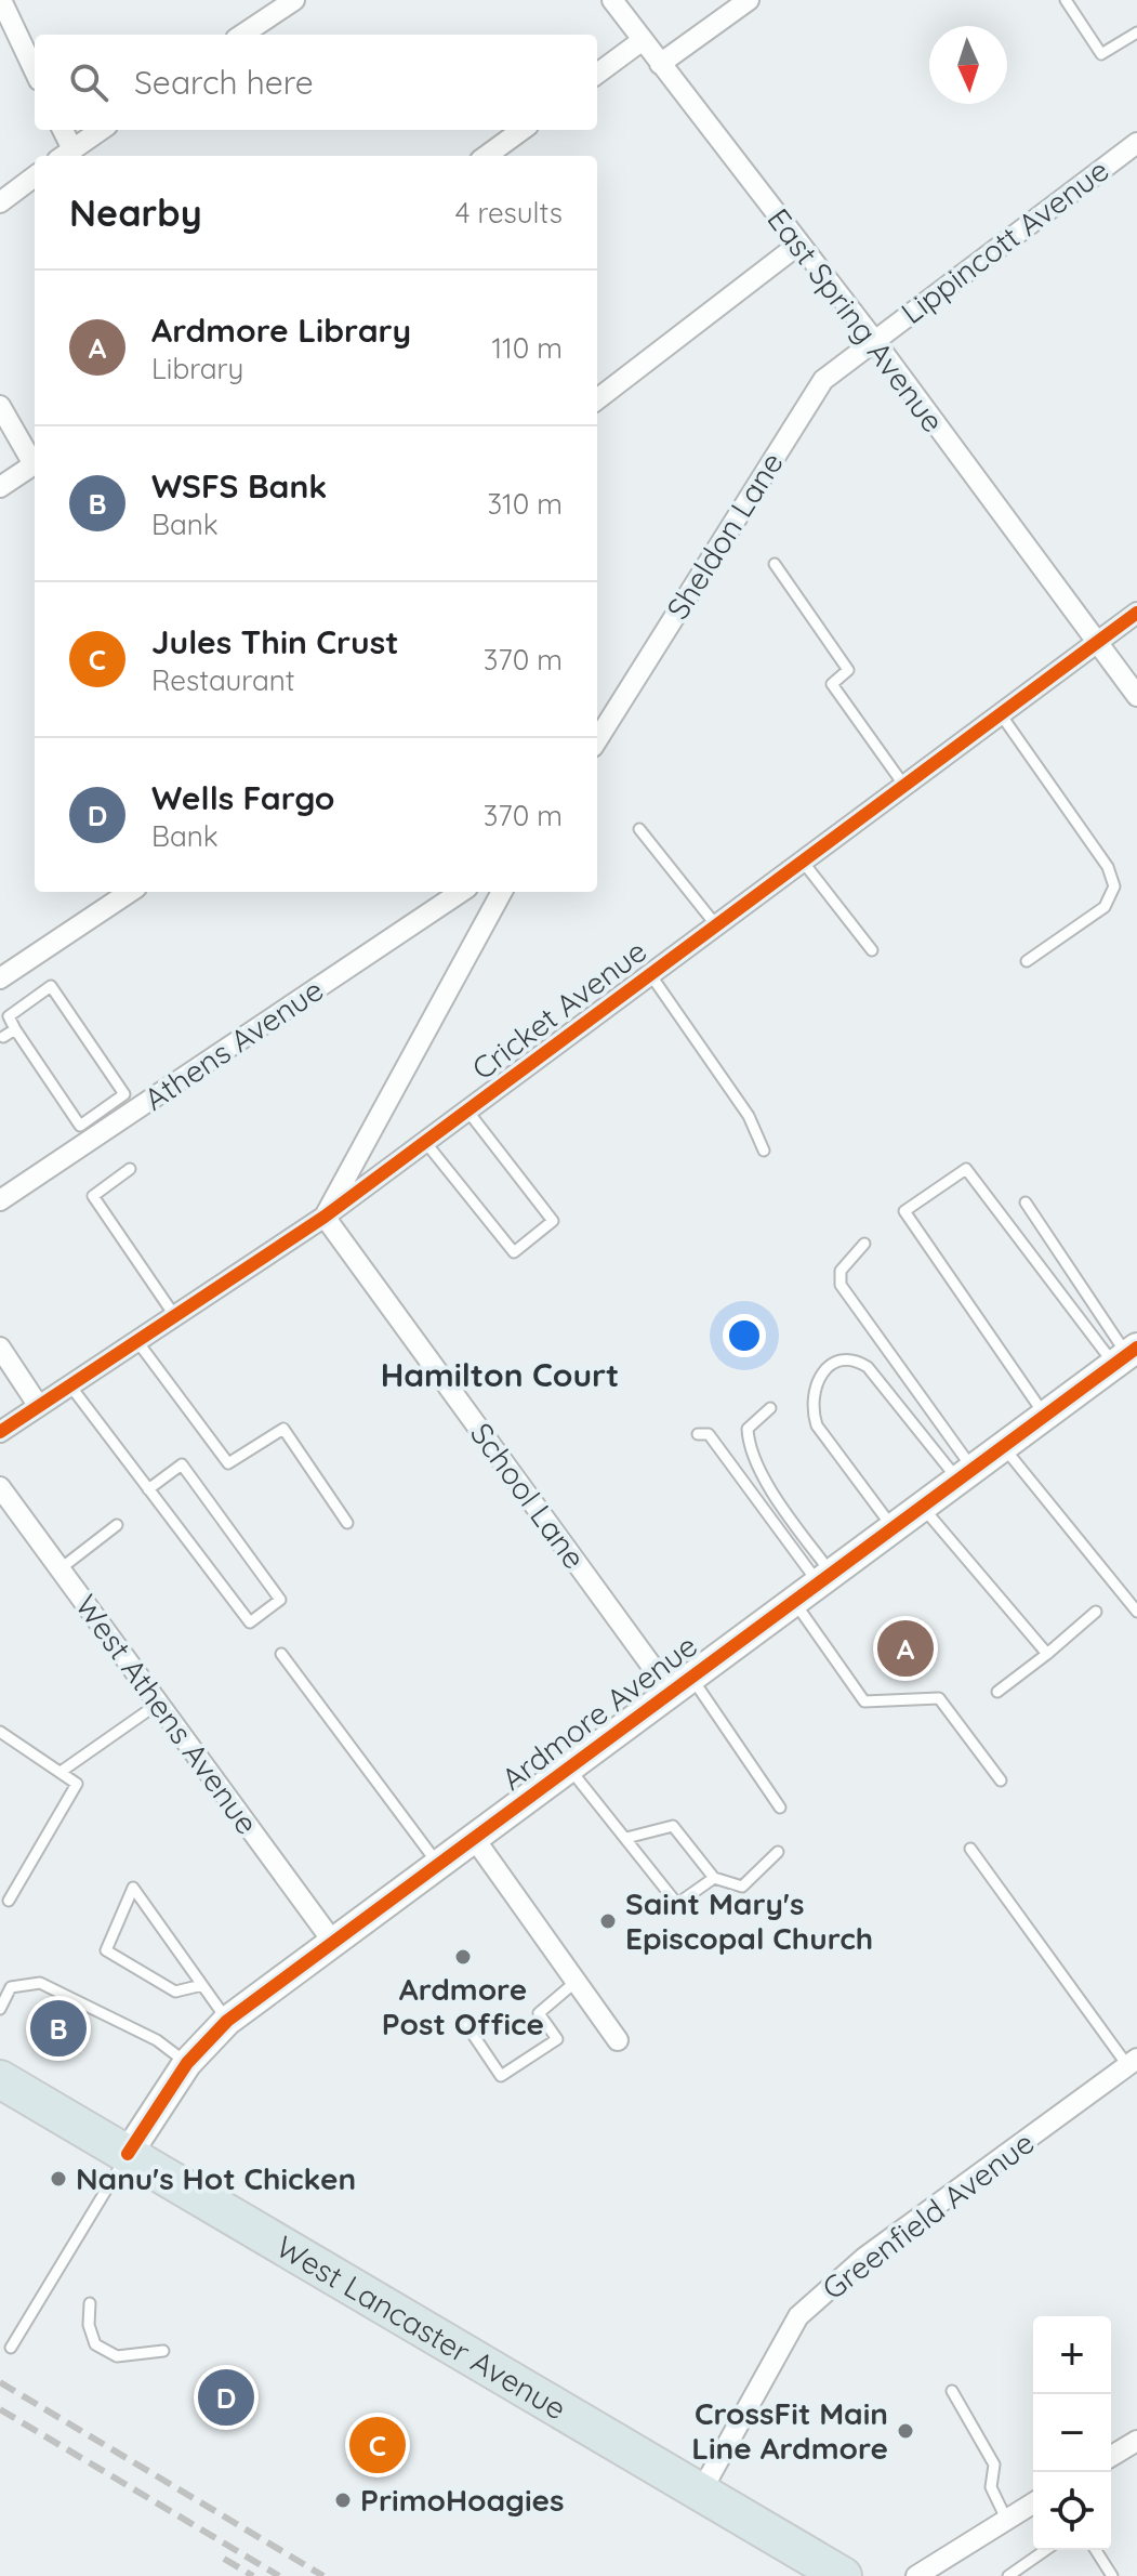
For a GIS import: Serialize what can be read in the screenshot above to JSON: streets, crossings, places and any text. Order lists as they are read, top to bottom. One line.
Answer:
{"streets":{"highway":["West Lancaster Avenue"],"street":["Lippincott Avenue","East Spring Avenue","Sheldon Lane","Cricket Avenue","Athens Avenue","School Lane","Ardmore Avenue","West Athens Avenue","Greenfield Avenue"]},"crossings":[["Lippincott Avenue","East Spring Avenue"],["Lippincott Avenue","Sheldon Lane"],["East Spring Avenue","Sheldon Lane"],["East Spring Avenue","Cricket Avenue"],["Cricket Avenue","School Lane"],["School Lane","Ardmore Avenue"],["Ardmore Avenue","West Athens Avenue"],["Ardmore Avenue","West Lancaster Avenue"],["Greenfield Avenue","West Lancaster Avenue"]],"districts":["Hamilton Court"],"places":["Saint Mary's Episcopal Church","Ardmore Post Office","Nanu's Hot Chicken","CrossFit Main Line Ardmore","PrimoHoagies"],"north":"bottom","page":{"search":"Search here","heading":["Nearby","4 results"],"list":[{"mark":"A","name":"Ardmore Library","note":"Library","value":"110 m"},{"mark":"B","name":"WSFS Bank","note":"Bank","value":"310 m"},{"mark":"C","name":"Jules Thin Crust","note":"Restaurant","value":"370 m"},{"mark":"D","name":"Wells Fargo","note":"Bank","value":"370 m"}],"pins":["A","B","D","C"],"map_buttons":["+","−"]}}
